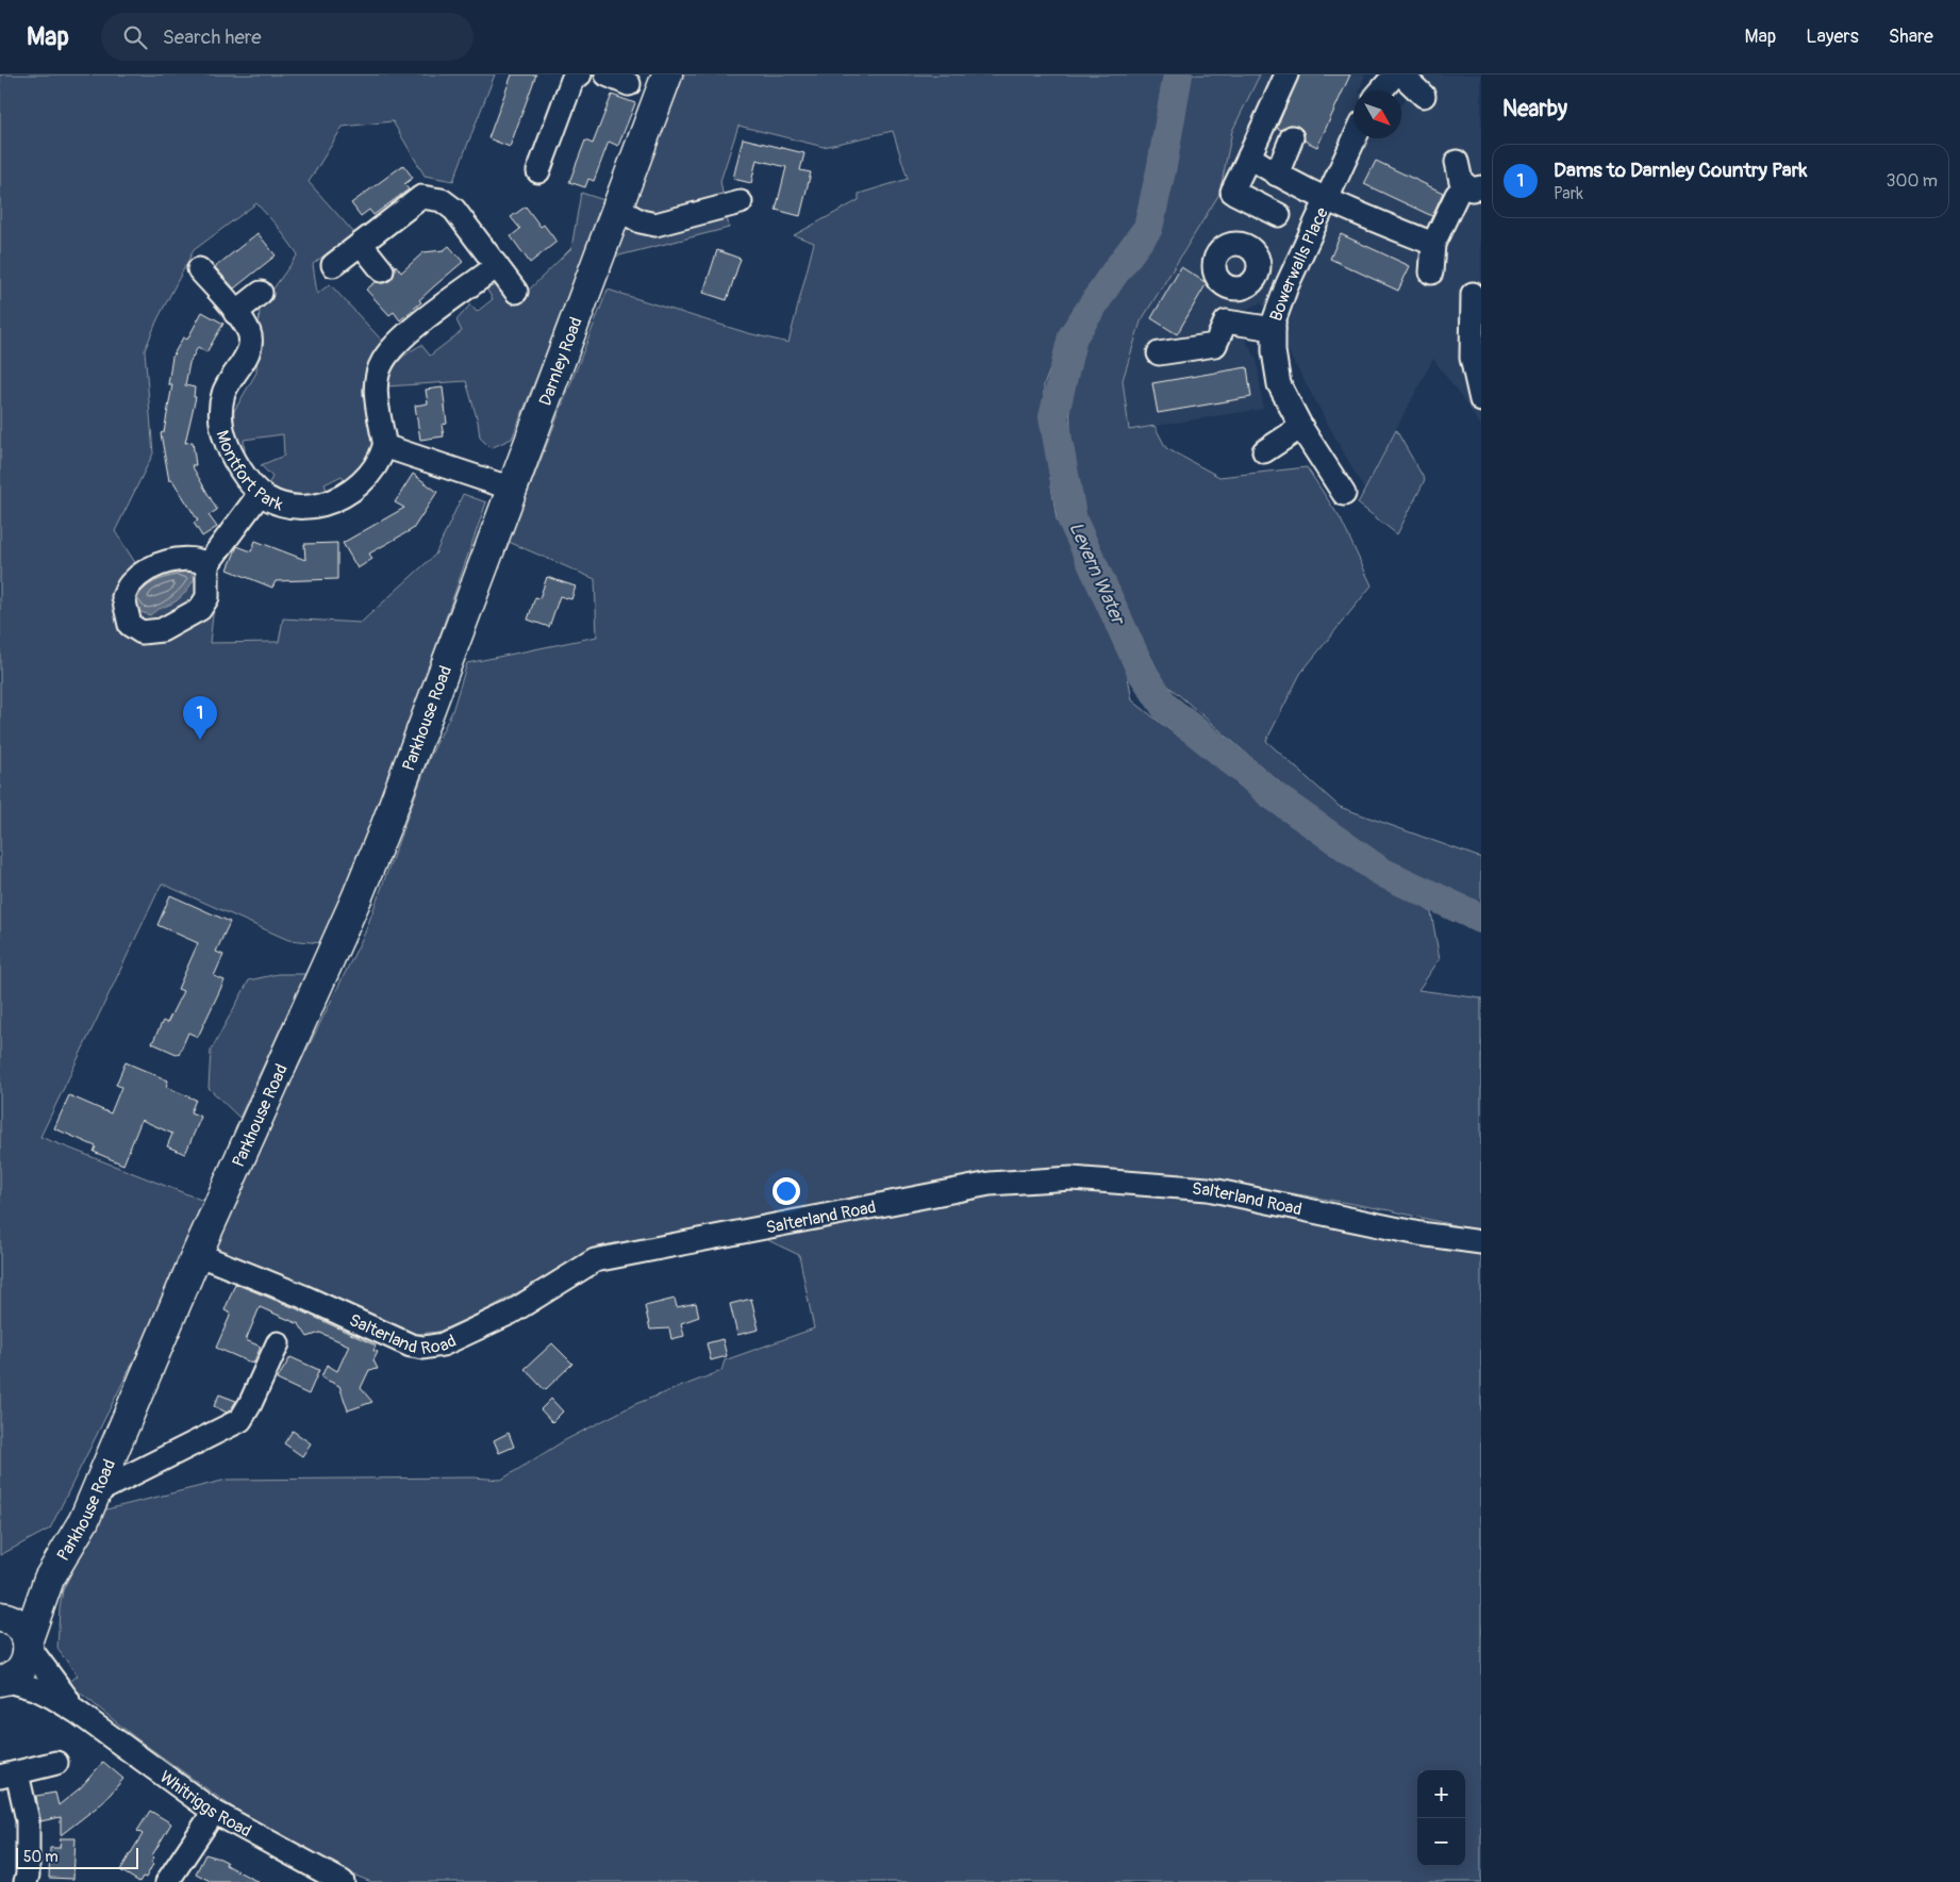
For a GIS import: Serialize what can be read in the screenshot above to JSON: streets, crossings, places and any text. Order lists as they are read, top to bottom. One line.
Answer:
{"streets":{"main road":["Darnley Road","Parkhouse Road"],"street":["Bowerwalls Place","Montfort Park","Salterland Road","Whitriggs Road"]},"crossings":[["Darnley Road","Parkhouse Road"],["Parkhouse Road","Salterland Road"],["Parkhouse Road","Whitriggs Road"]],"water":["Levern Water"],"scale_bar":"50 m","north":"bottom right","page":{"header":"Map","search":"Search here","nav":["Map","Layers","Share"],"heading":"Nearby","list":[{"mark":"1","name":"Dams to Darnley Country Park","note":"Park","value":"300 m"}],"pins":"1","map_buttons":["+","−"],"scale":"50 m"}}
